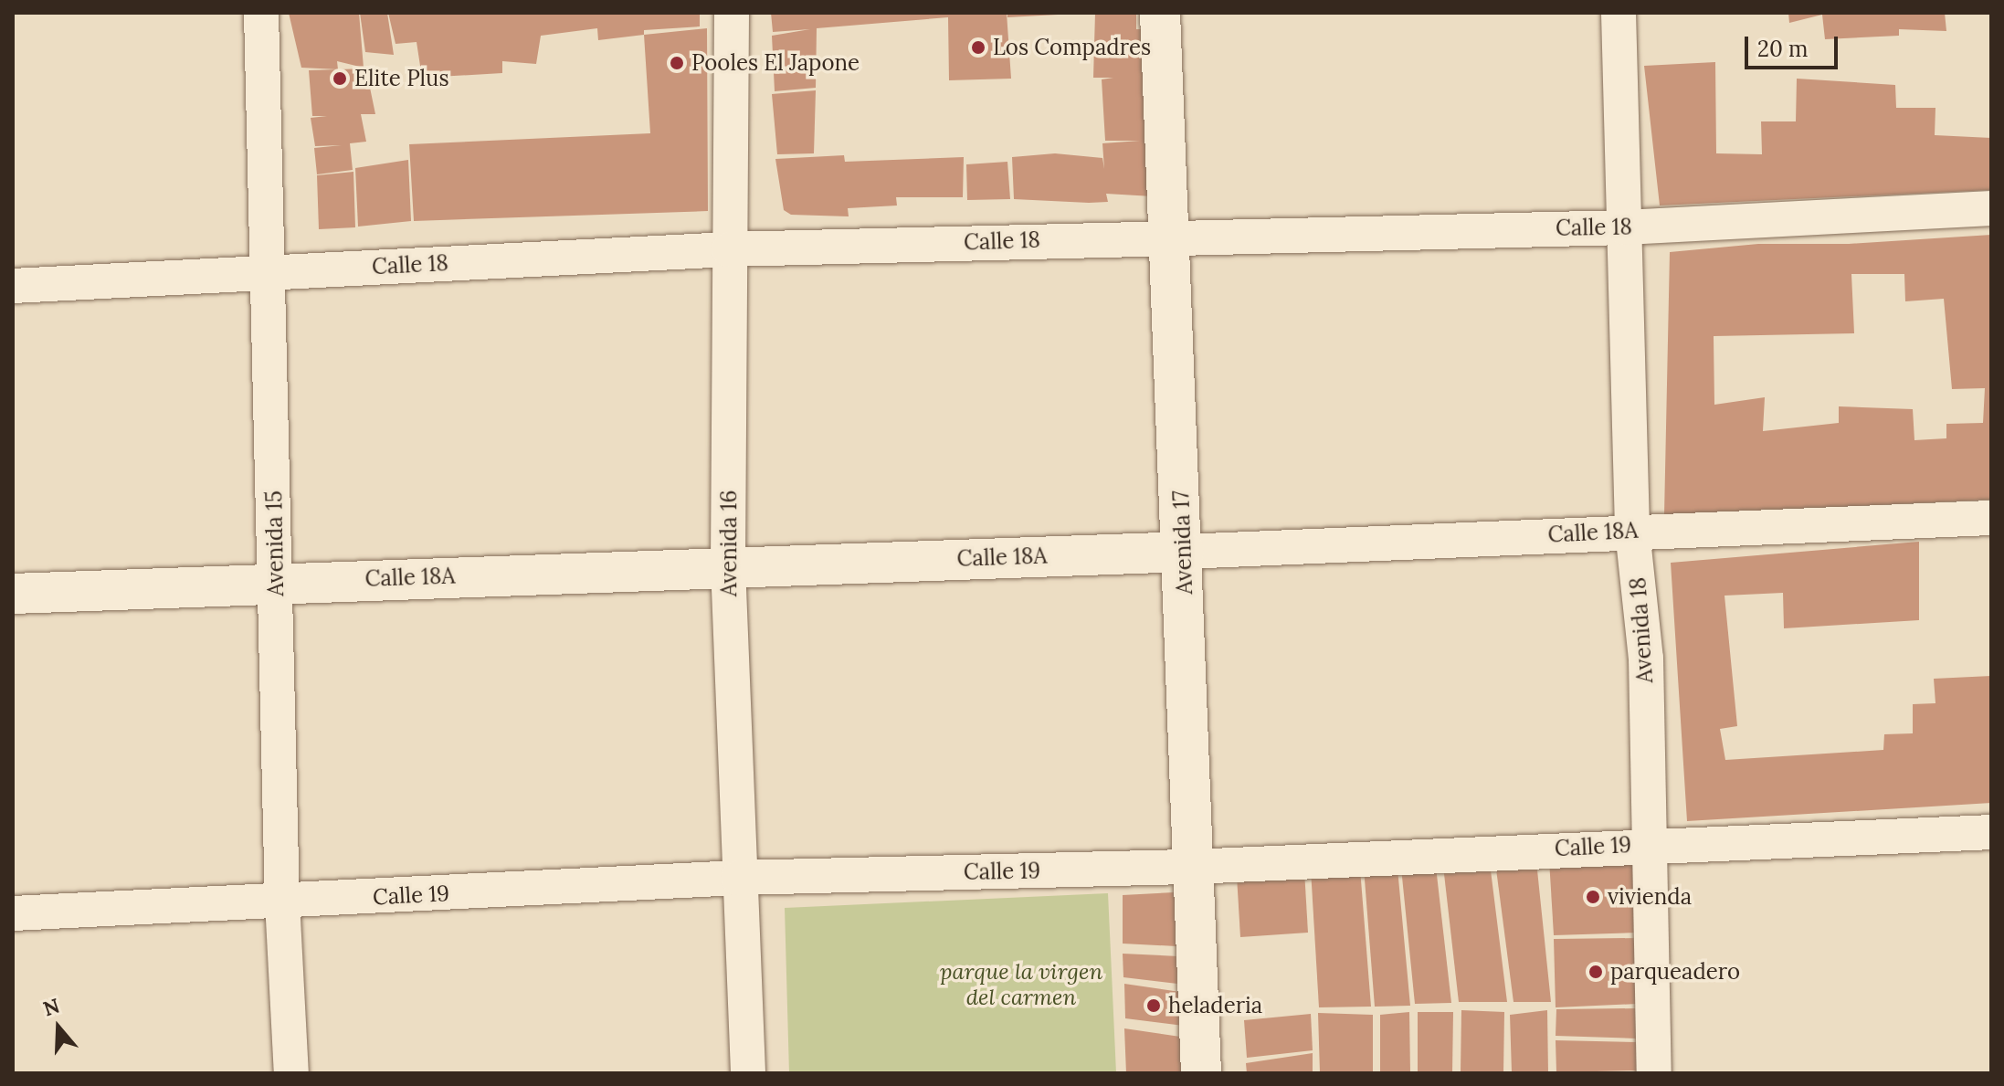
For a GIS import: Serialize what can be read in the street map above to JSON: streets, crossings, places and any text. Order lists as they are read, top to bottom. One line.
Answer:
{"streets":{"street":["Calle 18","Calle 18A","Avenida 17","Avenida 15","Avenida 16","Avenida 18","Calle 19"]},"crossings":[["Calle 18","Avenida 17"],["Calle 18","Avenida 15"],["Calle 18","Avenida 16"],["Calle 18","Avenida 18"],["Calle 18A","Avenida 17"],["Calle 18A","Avenida 15"],["Calle 18A","Avenida 16"],["Calle 18A","Avenida 18"],["Avenida 17","Calle 19"],["Avenida 15","Calle 19"],["Avenida 16","Calle 19"],["Avenida 18","Calle 19"]],"parks":["parque la virgen del carmen"],"places":["Los Compadres","Pooles El Japone","Elite Plus","vivienda","parqueadero","heladeria"],"scale_bar":"20 m","north":"top"}
